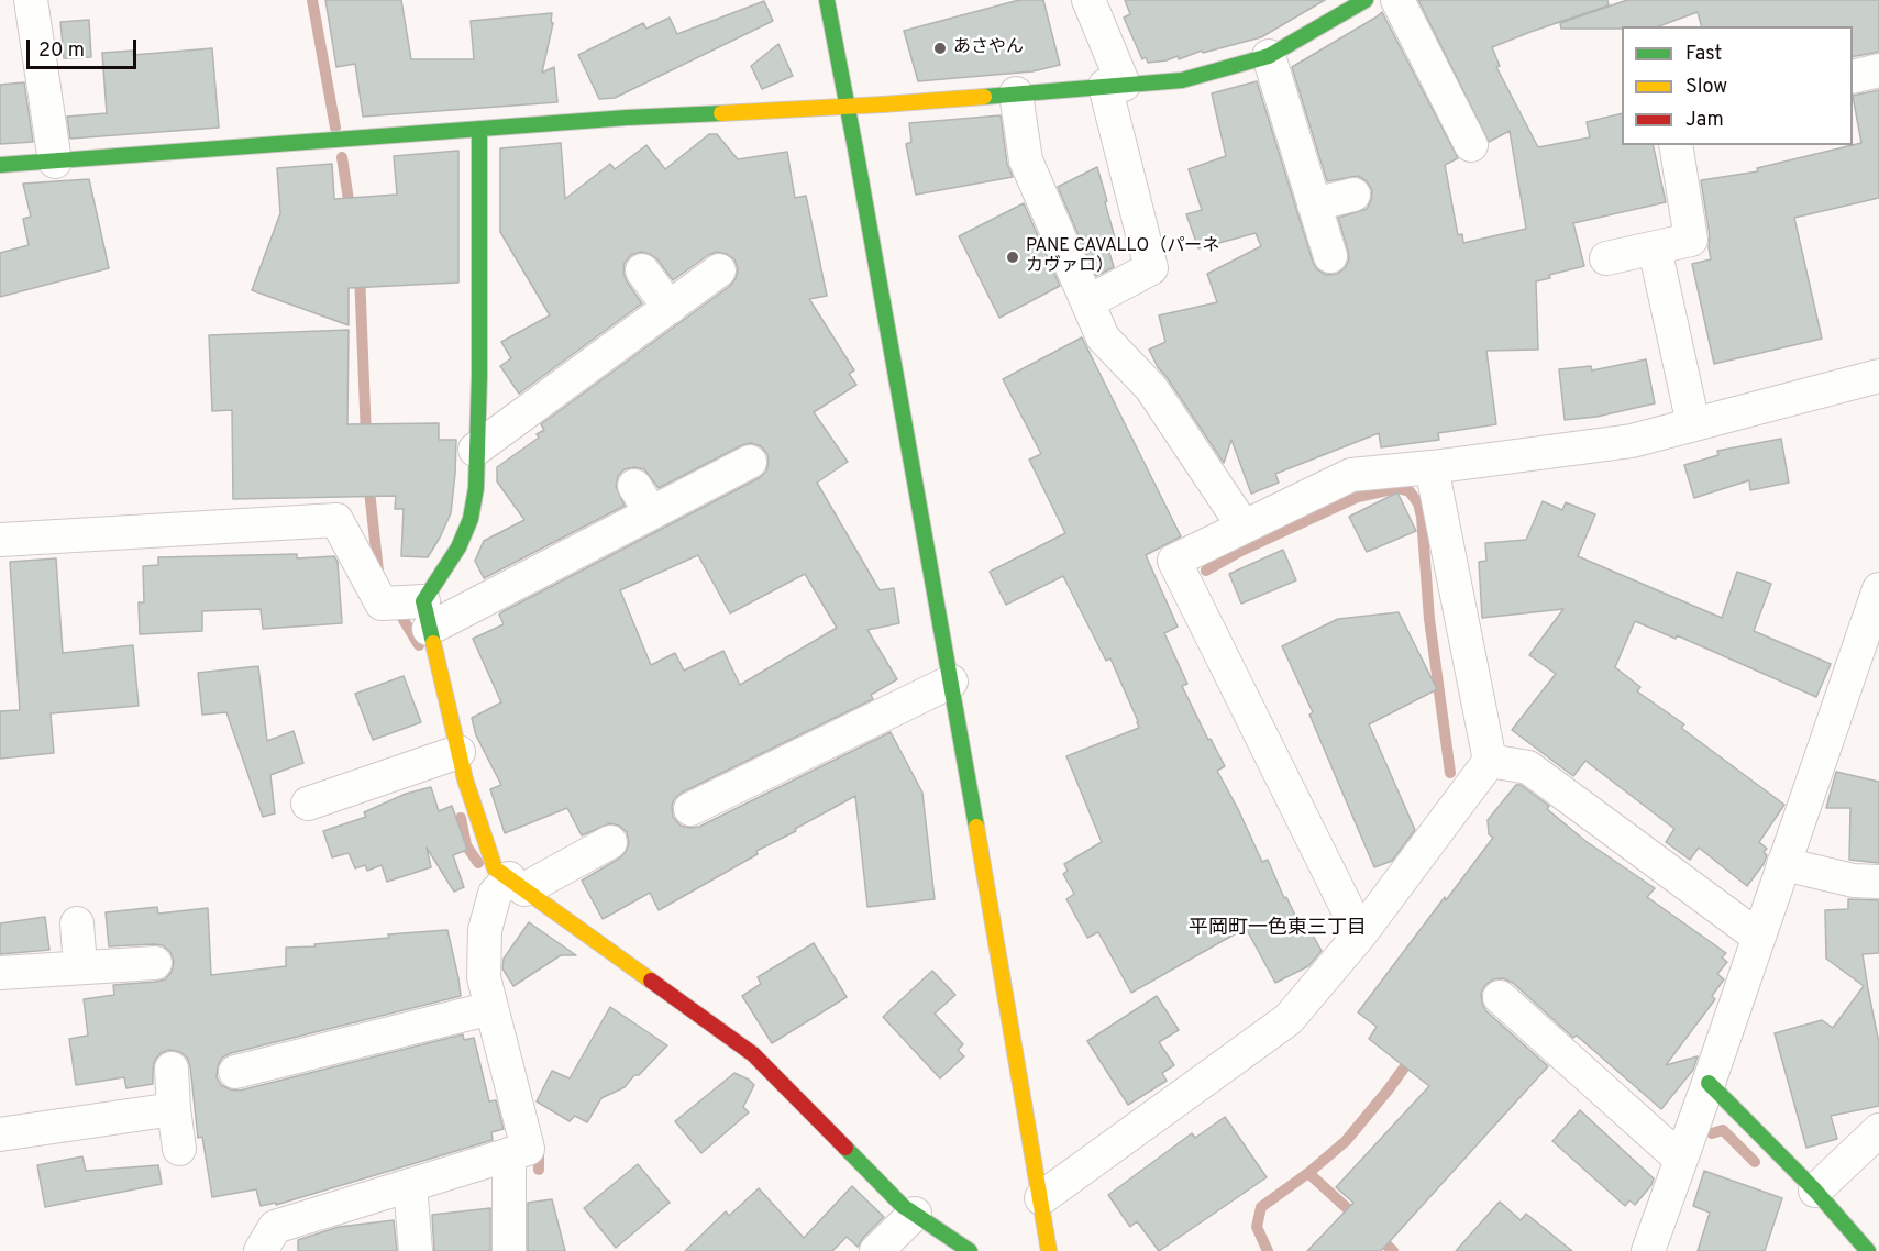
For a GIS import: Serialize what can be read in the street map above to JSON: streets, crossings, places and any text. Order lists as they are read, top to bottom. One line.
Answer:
{"districts":["平岡町一色東三丁目"],"places":["あさやん","PANE CAVALLO（パーネ カヴァロ）"],"legend":["Fast","Slow","Jam"],"scale_bar":"20 m"}
